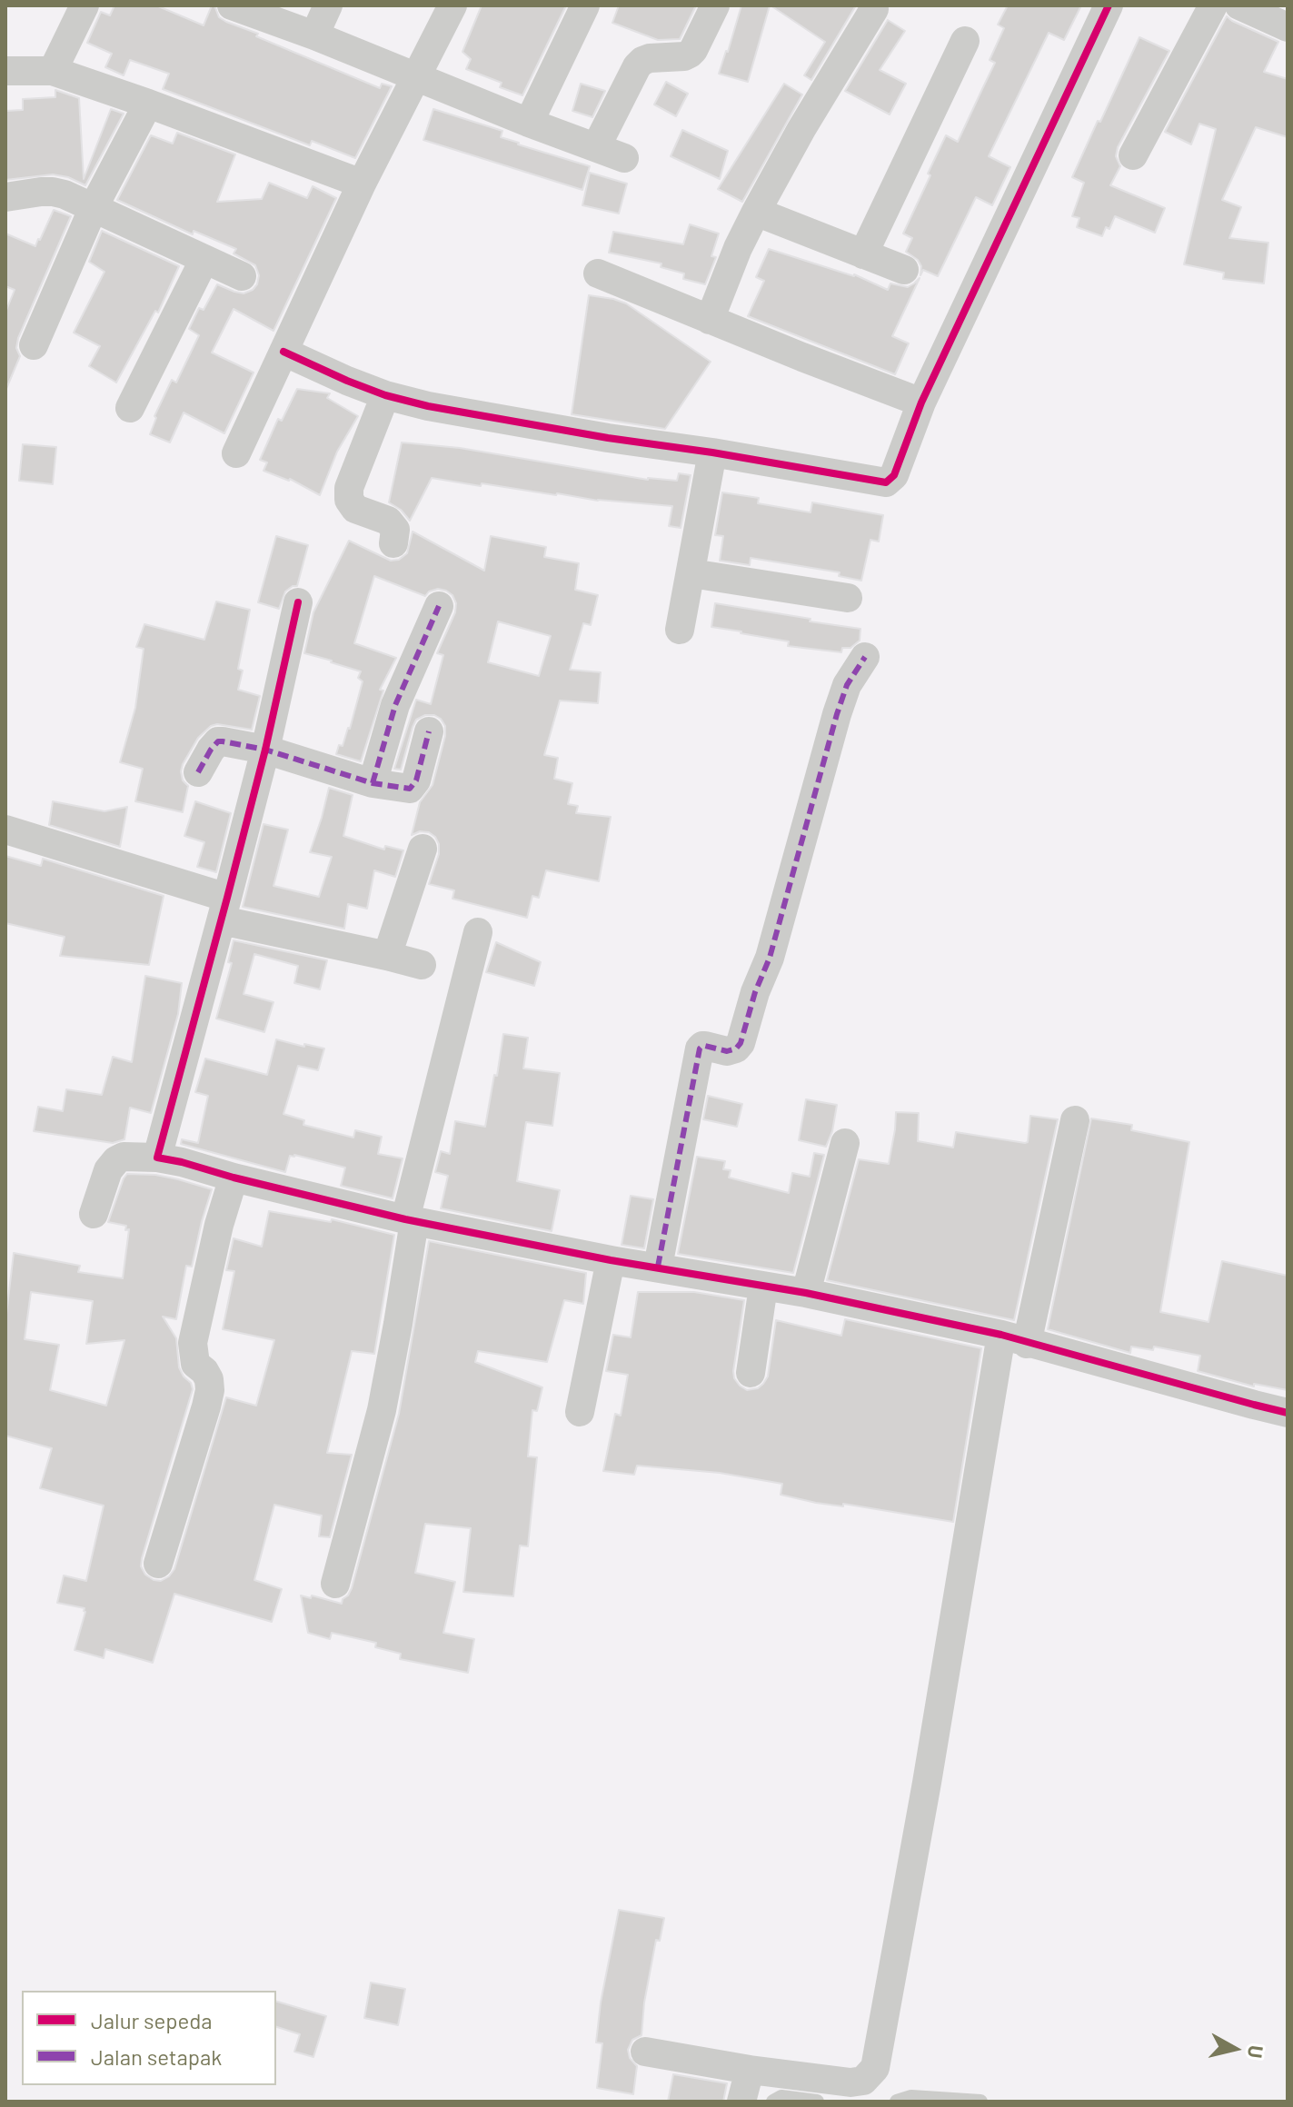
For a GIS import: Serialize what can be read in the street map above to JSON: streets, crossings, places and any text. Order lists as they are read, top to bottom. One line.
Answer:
{"legend":["Jalur sepeda","Jalan setapak"],"north":"right"}
